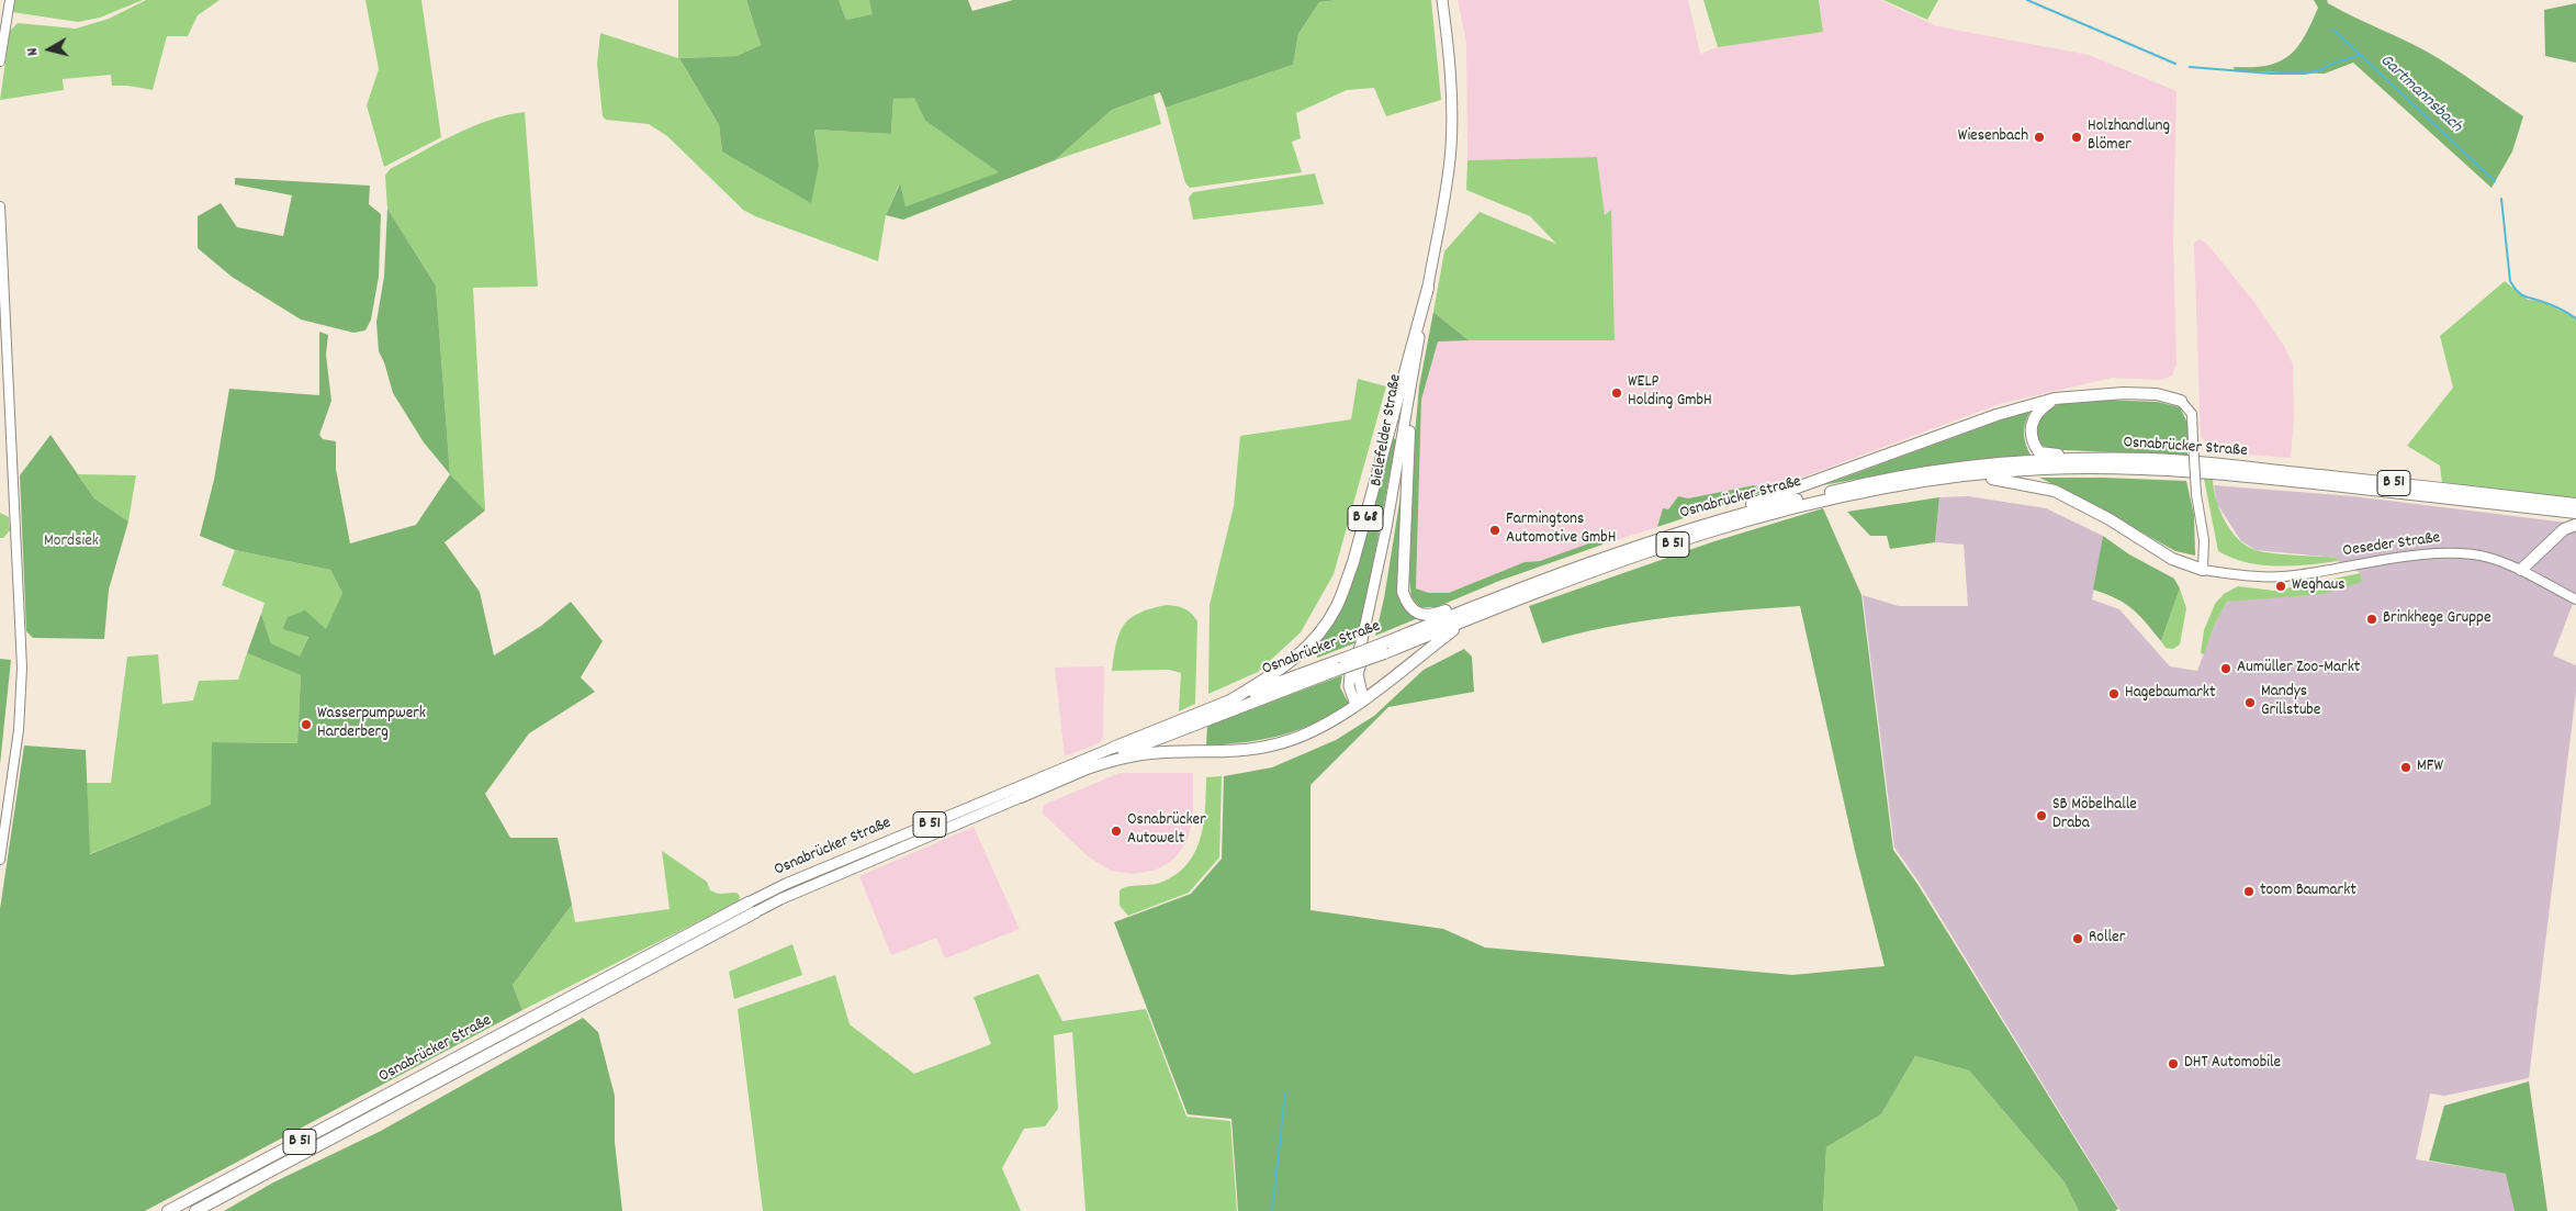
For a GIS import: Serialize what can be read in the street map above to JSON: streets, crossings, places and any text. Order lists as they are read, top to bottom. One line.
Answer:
{"streets":{"highway":["Osnabrücker Straße","B 51","B 68"],"main road":["Bielefelder Straße"],"street":["Oeseder Straße"]},"crossings":[["Bielefelder Straße","B 68"],["Osnabrücker Straße","B 68"]],"water":["Gartmannsbach"],"parks":["Mordsiek"],"places":["Wiesenbach","Holzhandlung Blömer","WELP Holding GmbH","Farmingtons Automotive GmbH","Weghaus","Brinkhege Gruppe","Aumüller Zoo-Markt","Hagebaumarkt","Mandys Grillstube","Wasserpumpwerk Harderberg","MFW","SB Möbelhalle Draba","Osnabrücker Autowelt","toom Baumarkt","Roller","DHT Automobile"],"north":"left"}
